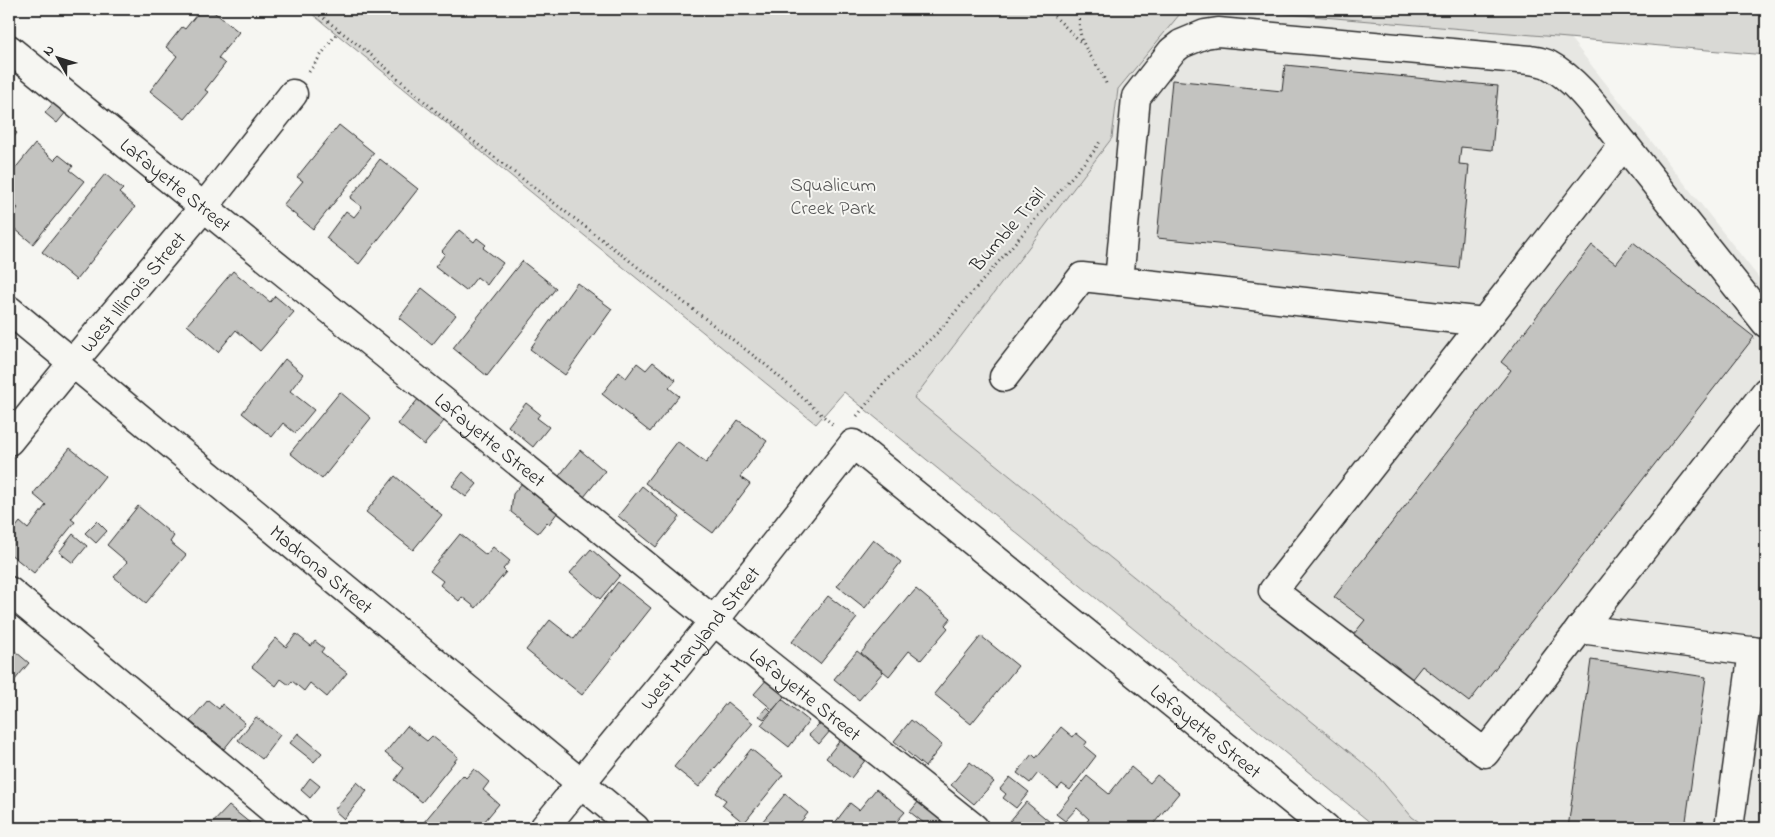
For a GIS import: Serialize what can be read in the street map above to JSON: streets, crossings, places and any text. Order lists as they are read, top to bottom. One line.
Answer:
{"streets":{"street":["Lafayette Street","West Illinois Street","Madrona Street","West Maryland Street"],"path":["Bumble Trail"]},"crossings":[["Lafayette Street","Bumble Trail"],["Lafayette Street","West Illinois Street"],["Lafayette Street","West Maryland Street"],["Bumble Trail","West Maryland Street"],["West Illinois Street","Madrona Street"],["Madrona Street","West Maryland Street"]],"parks":["Squalicum Creek Park"],"north":"top left"}
